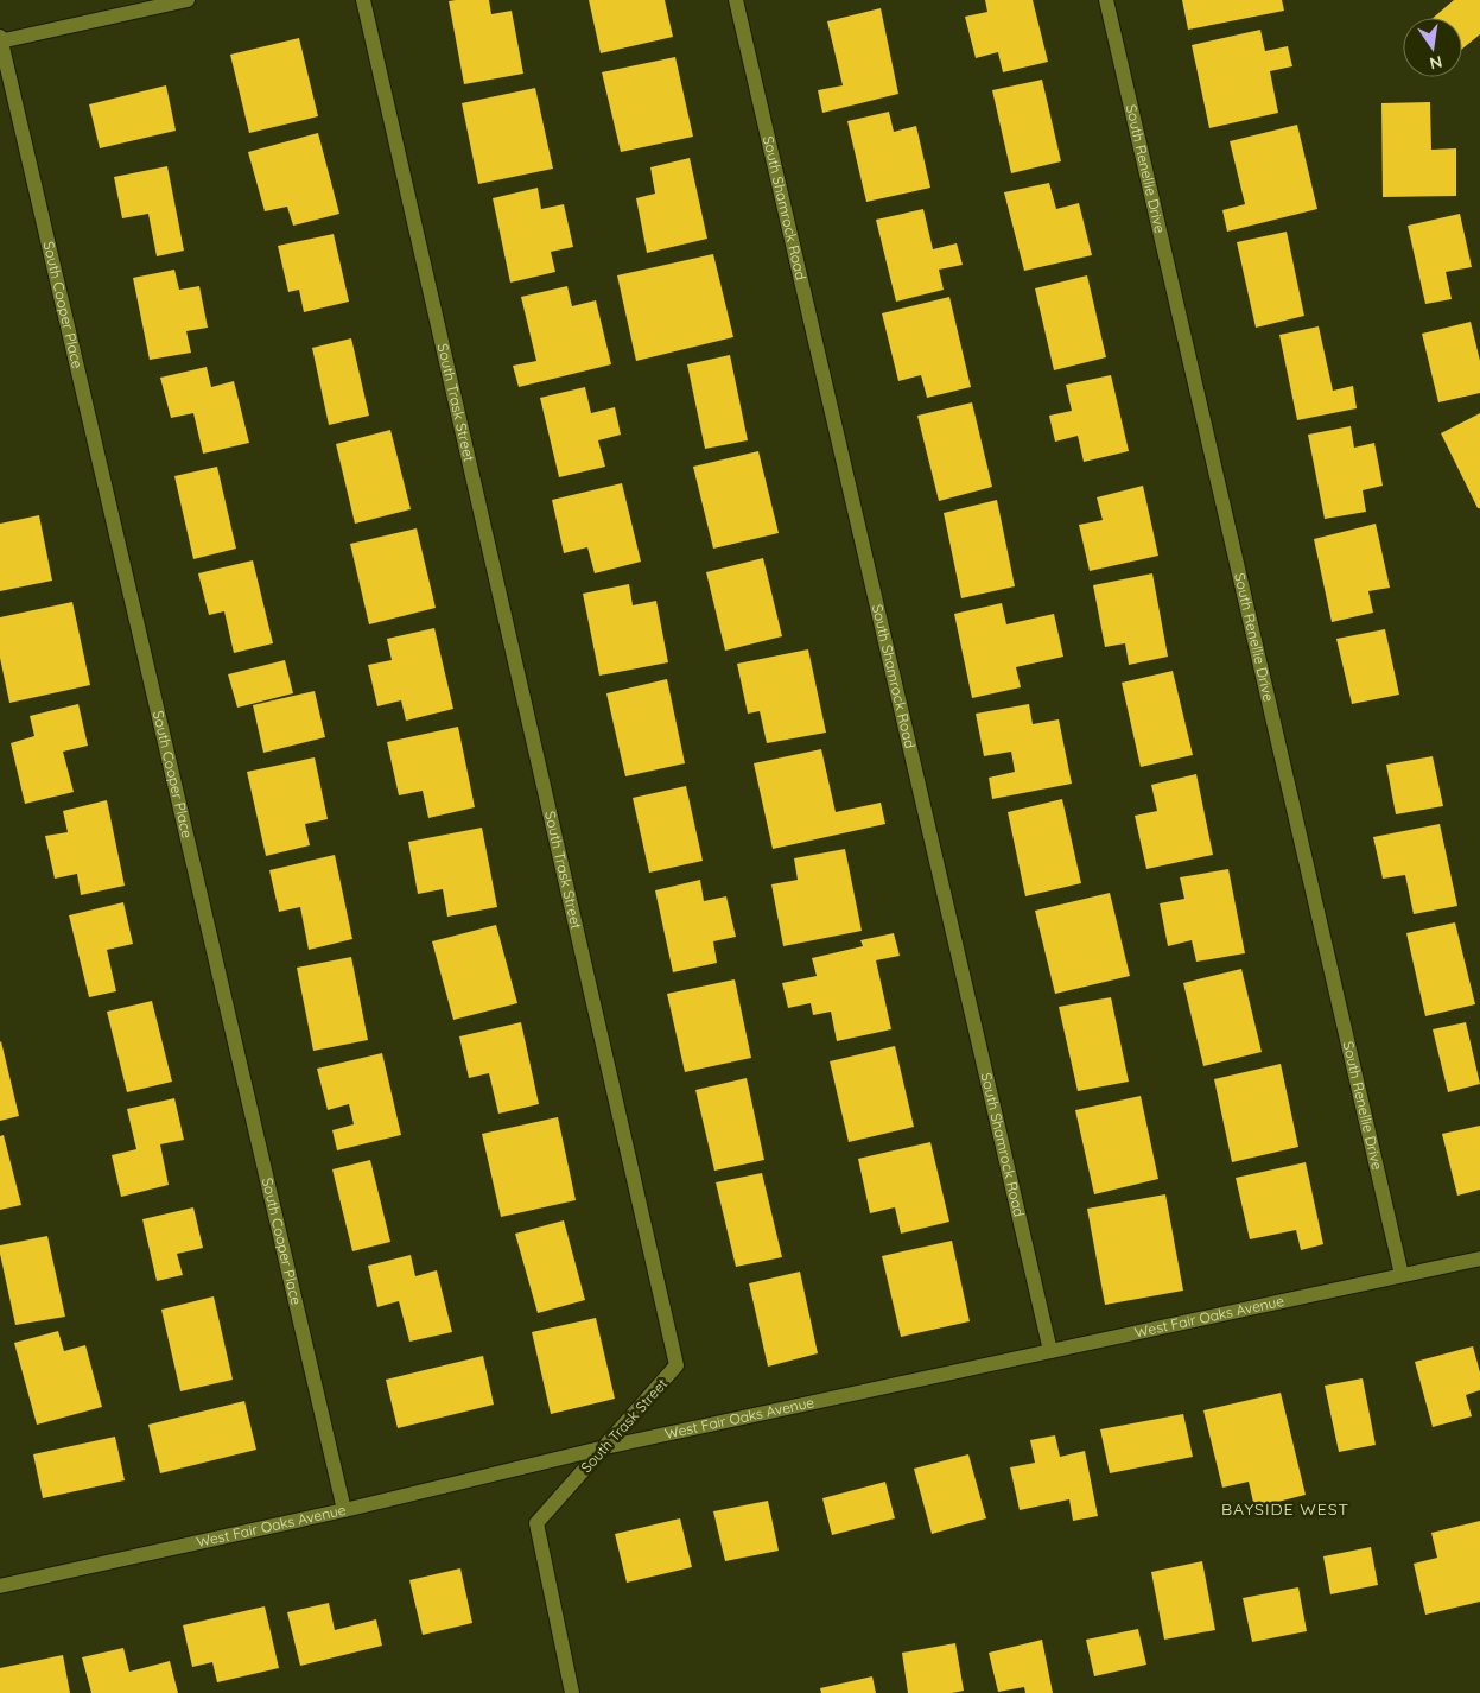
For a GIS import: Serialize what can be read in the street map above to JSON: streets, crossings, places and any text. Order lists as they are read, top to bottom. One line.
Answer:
{"streets":{"street":["South Renellie Drive","South Shamrock Road","South Cooper Place","South Trask Street","West Fair Oaks Avenue"]},"crossings":[["South Renellie Drive","West Fair Oaks Avenue"],["South Shamrock Road","West Fair Oaks Avenue"],["South Cooper Place","West Fair Oaks Avenue"],["South Trask Street","West Fair Oaks Avenue"]],"districts":["BAYSIDE WEST"],"north":"bottom"}
